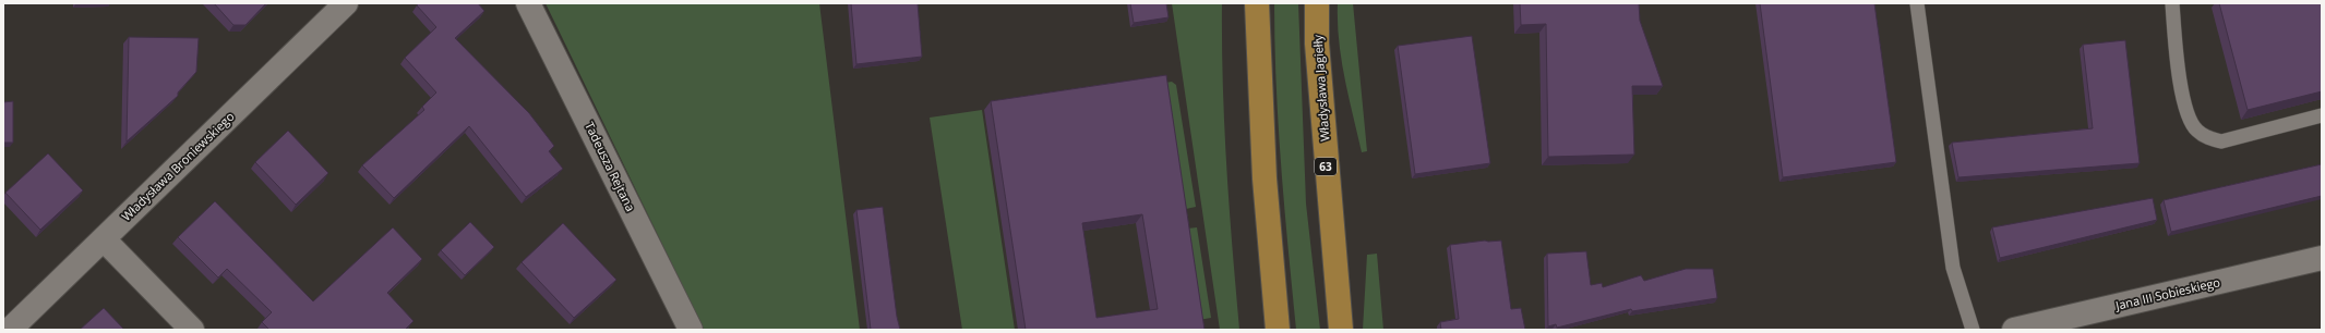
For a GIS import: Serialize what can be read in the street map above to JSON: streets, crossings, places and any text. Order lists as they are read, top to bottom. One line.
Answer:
{"streets":{"main road":["Władysława Jagiełły","63"],"street":["Władysława Broniewskiego","Tadeusza Rejtana","Jana III Sobieskiego"]}}
